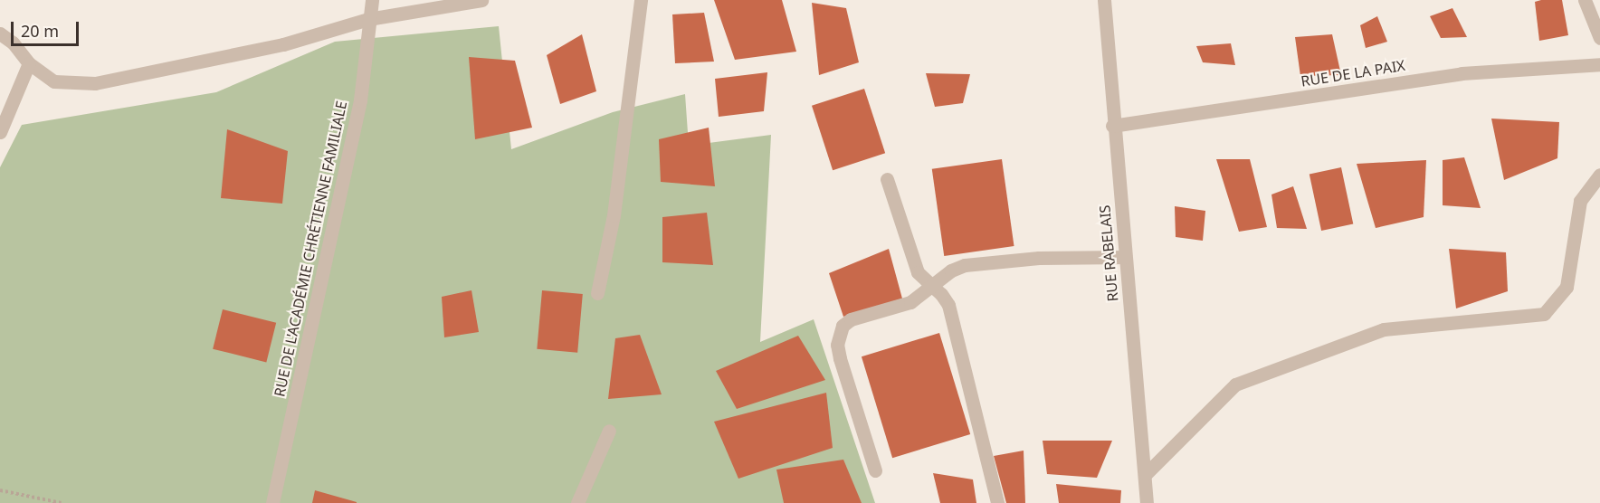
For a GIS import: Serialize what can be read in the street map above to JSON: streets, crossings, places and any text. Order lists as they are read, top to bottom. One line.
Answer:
{"streets":{"street":["RUE DE LA PAIX","RUE DE L'ACADÉMIE CHRÉTIENNE FAMILIALE","RUE RABELAIS"]},"crossings":[["RUE DE LA PAIX","RUE RABELAIS"]],"scale_bar":"20 m"}
